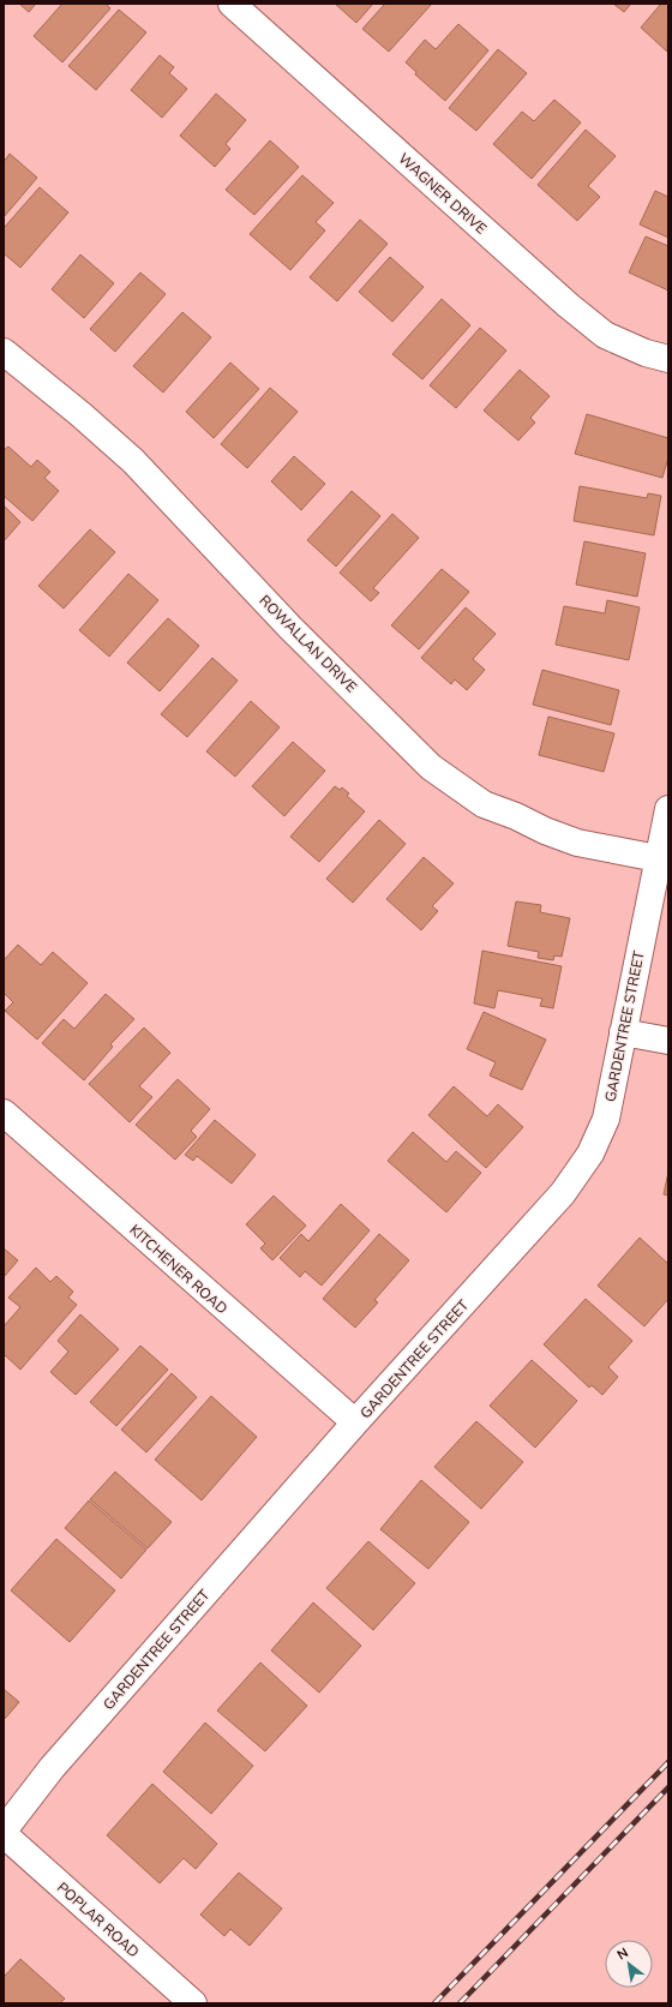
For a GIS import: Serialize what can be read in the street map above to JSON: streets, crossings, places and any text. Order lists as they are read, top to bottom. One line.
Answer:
{"streets":{"street":["WAGNER DRIVE","ROWALLAN DRIVE","GARDENTREE STREET","KITCHENER ROAD","POPLAR ROAD"]},"crossings":[["ROWALLAN DRIVE","GARDENTREE STREET"],["GARDENTREE STREET","KITCHENER ROAD"]],"north":"top left"}
